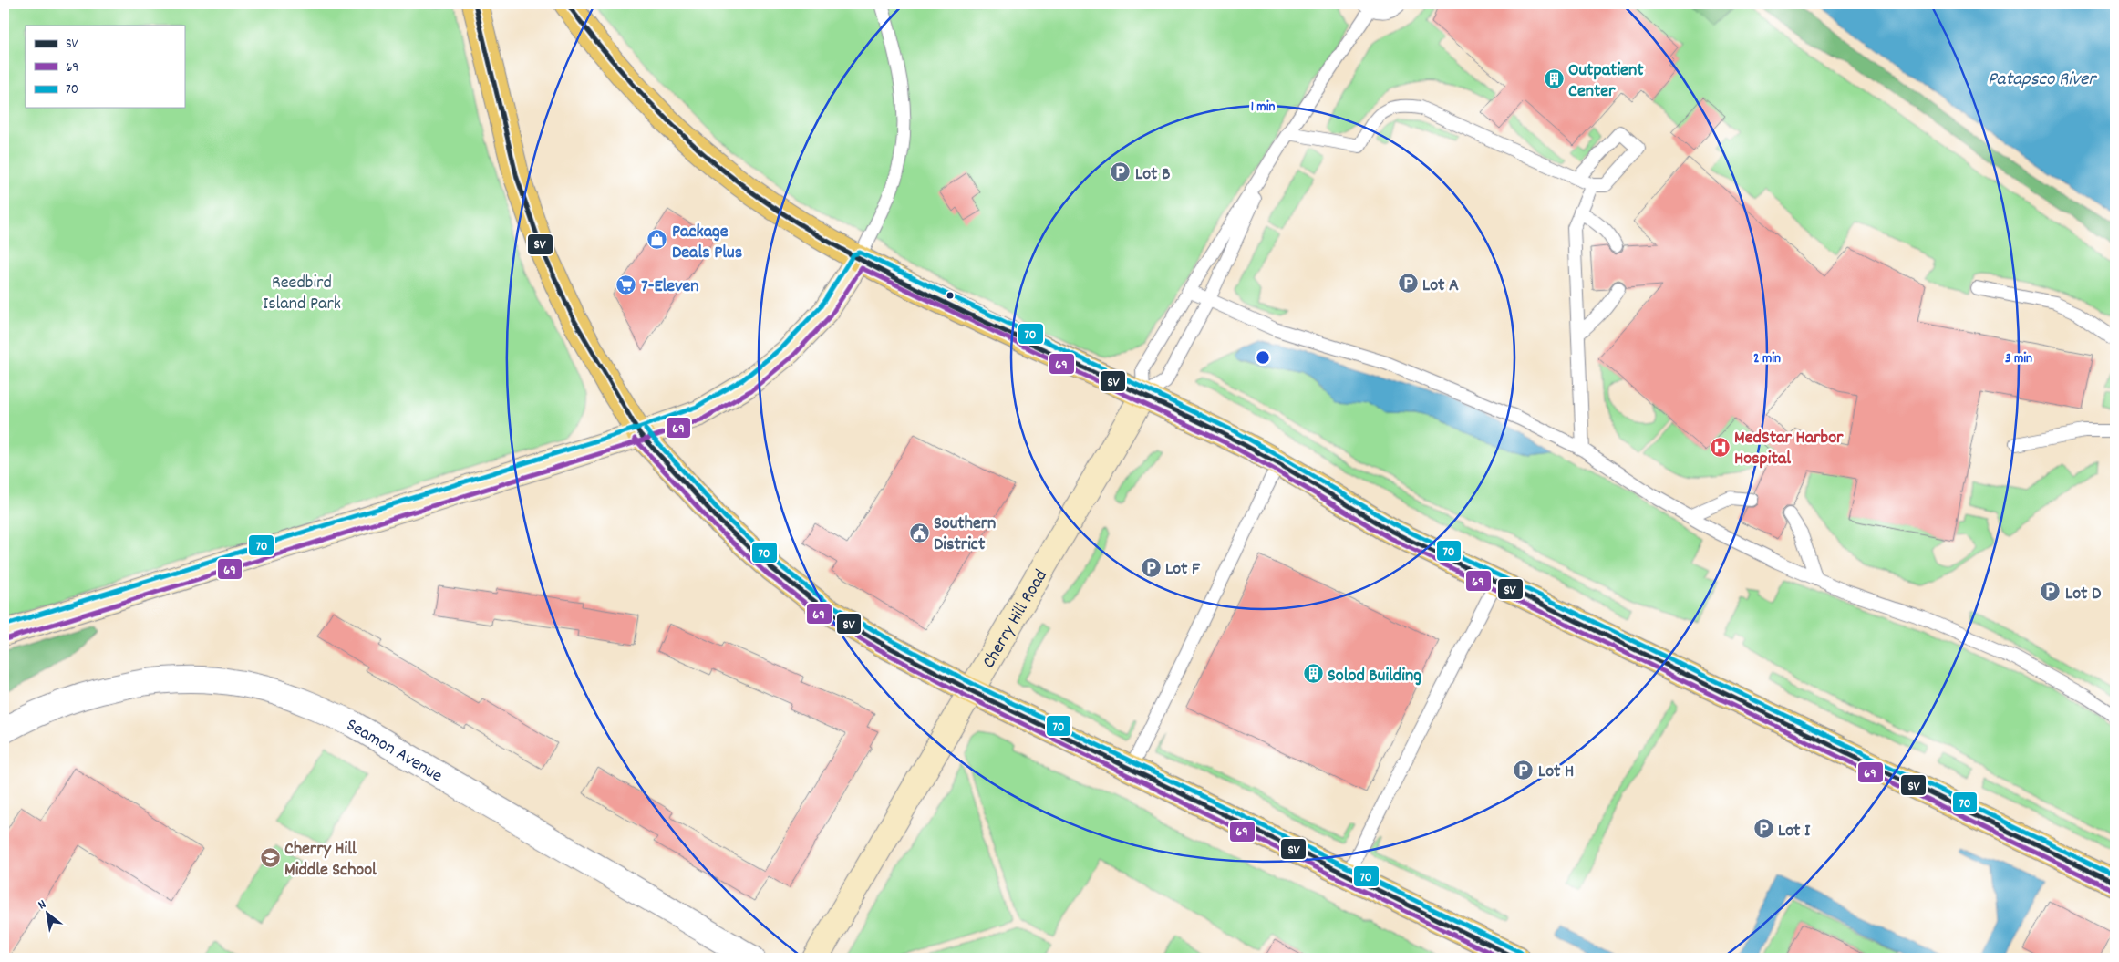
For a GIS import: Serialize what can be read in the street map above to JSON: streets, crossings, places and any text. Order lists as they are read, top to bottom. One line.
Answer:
{"streets":{"main road":["Cherry Hill Road"],"street":["Seamon Avenue"]},"water":["Patapsco River"],"parks":["Reedbird Island Park"],"places":{"building":["Outpatient Center","Solod Building"],"parking":["Lot B","Lot A","Lot F","Lot D","Lot H","Lot I"],"shop":["Package Deals Plus"],"supermarket":["7-Eleven"],"hospital":["MedStar Harbor Hospital"],"public building":["Southern District"],"school or university":["Cherry Hill Middle School"]},"lines":["transit line SV","transit line 70","transit line 69"],"legend":["SV","69","70"],"north":"top left","rings":["1 min","2 min","3 min"]}
